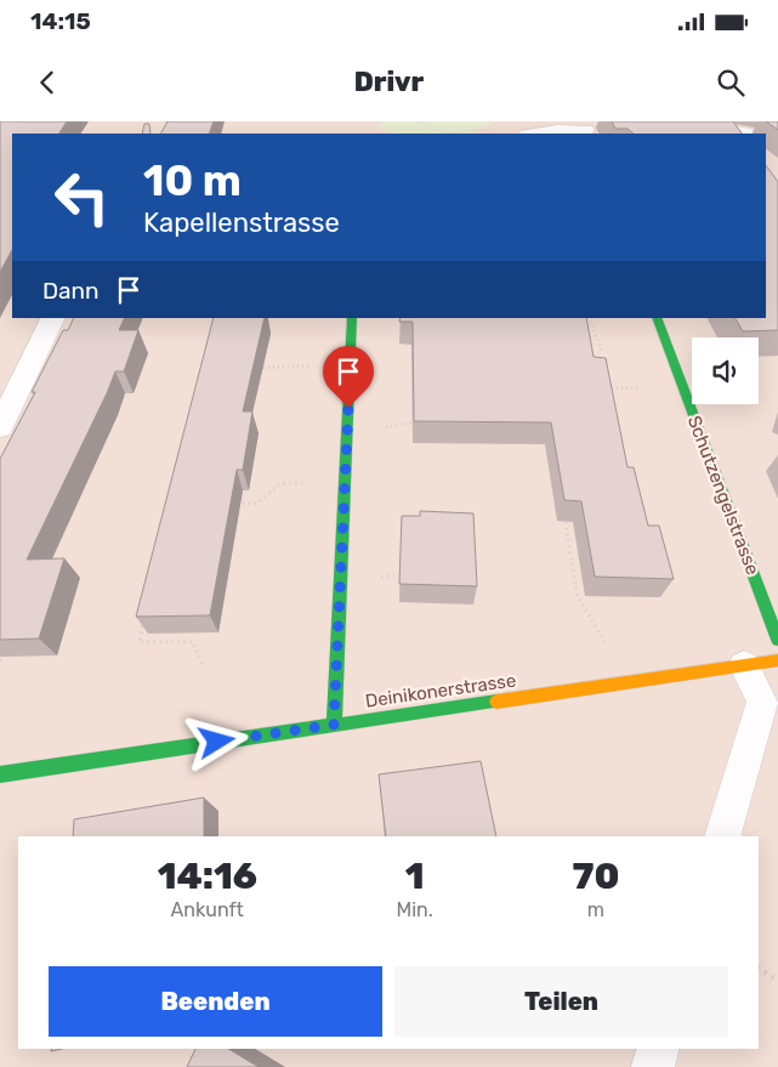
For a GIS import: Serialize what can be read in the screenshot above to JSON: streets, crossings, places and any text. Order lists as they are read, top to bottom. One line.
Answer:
{"streets":{"street":["Schutzengelstrasse","Deinikonerstrasse"]},"page":{"status":"14:15","header":"Drivr","turn":["10 m","Kapellenstrasse"],"then":"Dann","eta":["14:16","Ankunft","1","Min.","70","m"],"buttons":["Beenden","Teilen"]}}
